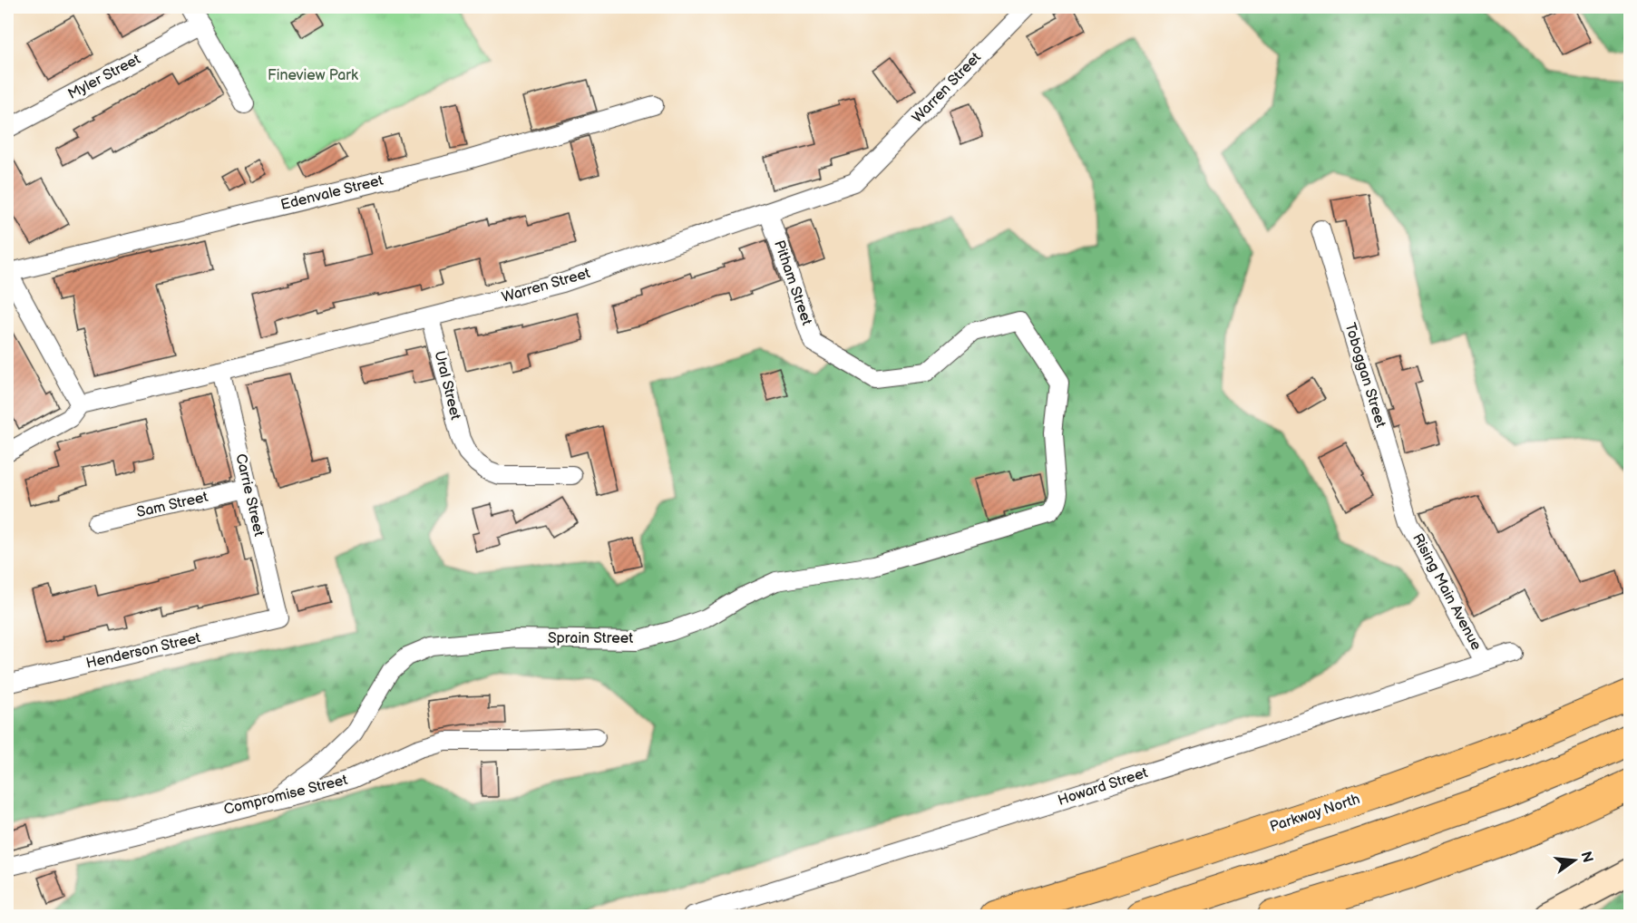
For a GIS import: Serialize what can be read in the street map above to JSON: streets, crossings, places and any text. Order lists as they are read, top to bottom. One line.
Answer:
{"streets":{"highway":["Parkway North"],"street":["Myler Street","Warren Street","Edenvale Street","Pitham Street","Toboggan Street","Ural Street","Carrie Street","Sam Street","Rising Main Avenue","Sprain Street","Henderson Street","Howard Street","Compromise Street"]},"crossings":[["Warren Street","Pitham Street"],["Warren Street","Ural Street"],["Warren Street","Carrie Street"],["Pitham Street","Sprain Street"],["Toboggan Street","Rising Main Avenue"],["Carrie Street","Sam Street"],["Carrie Street","Henderson Street"],["Rising Main Avenue","Howard Street"],["Sprain Street","Compromise Street"]],"parks":["Fineview Park"],"north":"right"}
